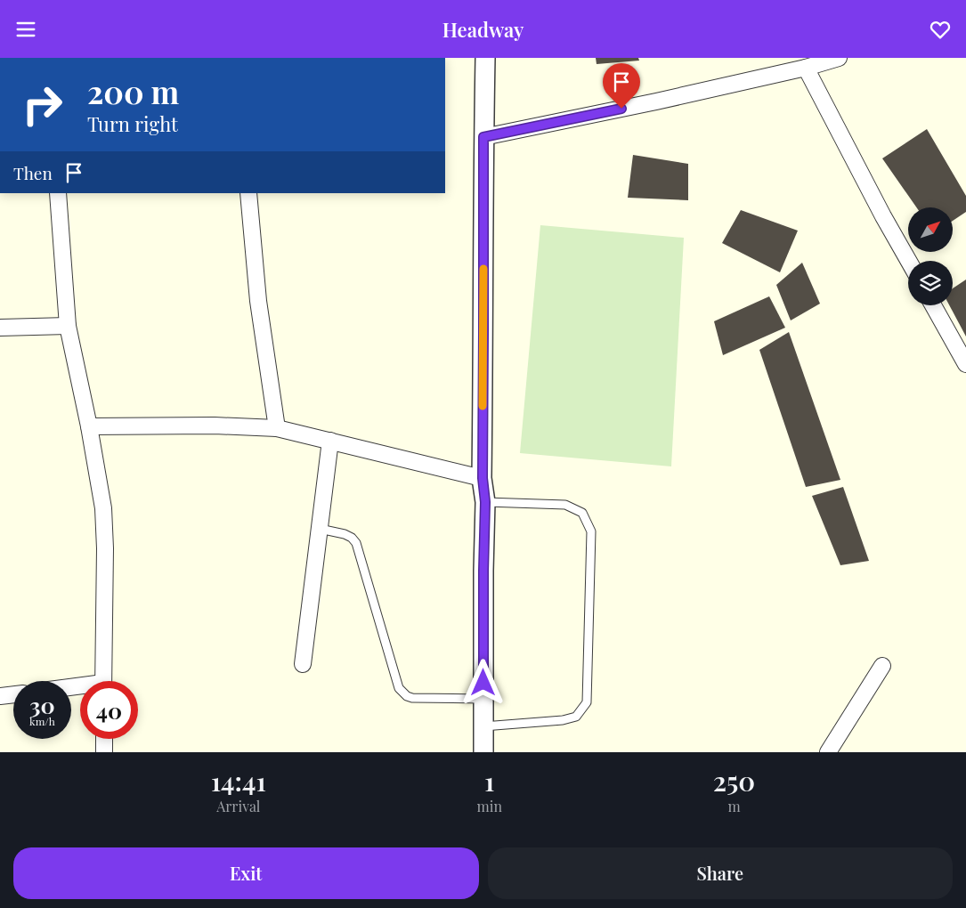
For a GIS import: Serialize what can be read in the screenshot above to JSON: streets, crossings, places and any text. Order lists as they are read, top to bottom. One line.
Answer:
{"north":"top right","page":{"header":"Headway","turn":["200 m","Turn right"],"then":"Then","speed":"30 km/h","limit":"40","eta":["14:41","Arrival","1","min","250","m"],"buttons":["Exit","Share"]}}
